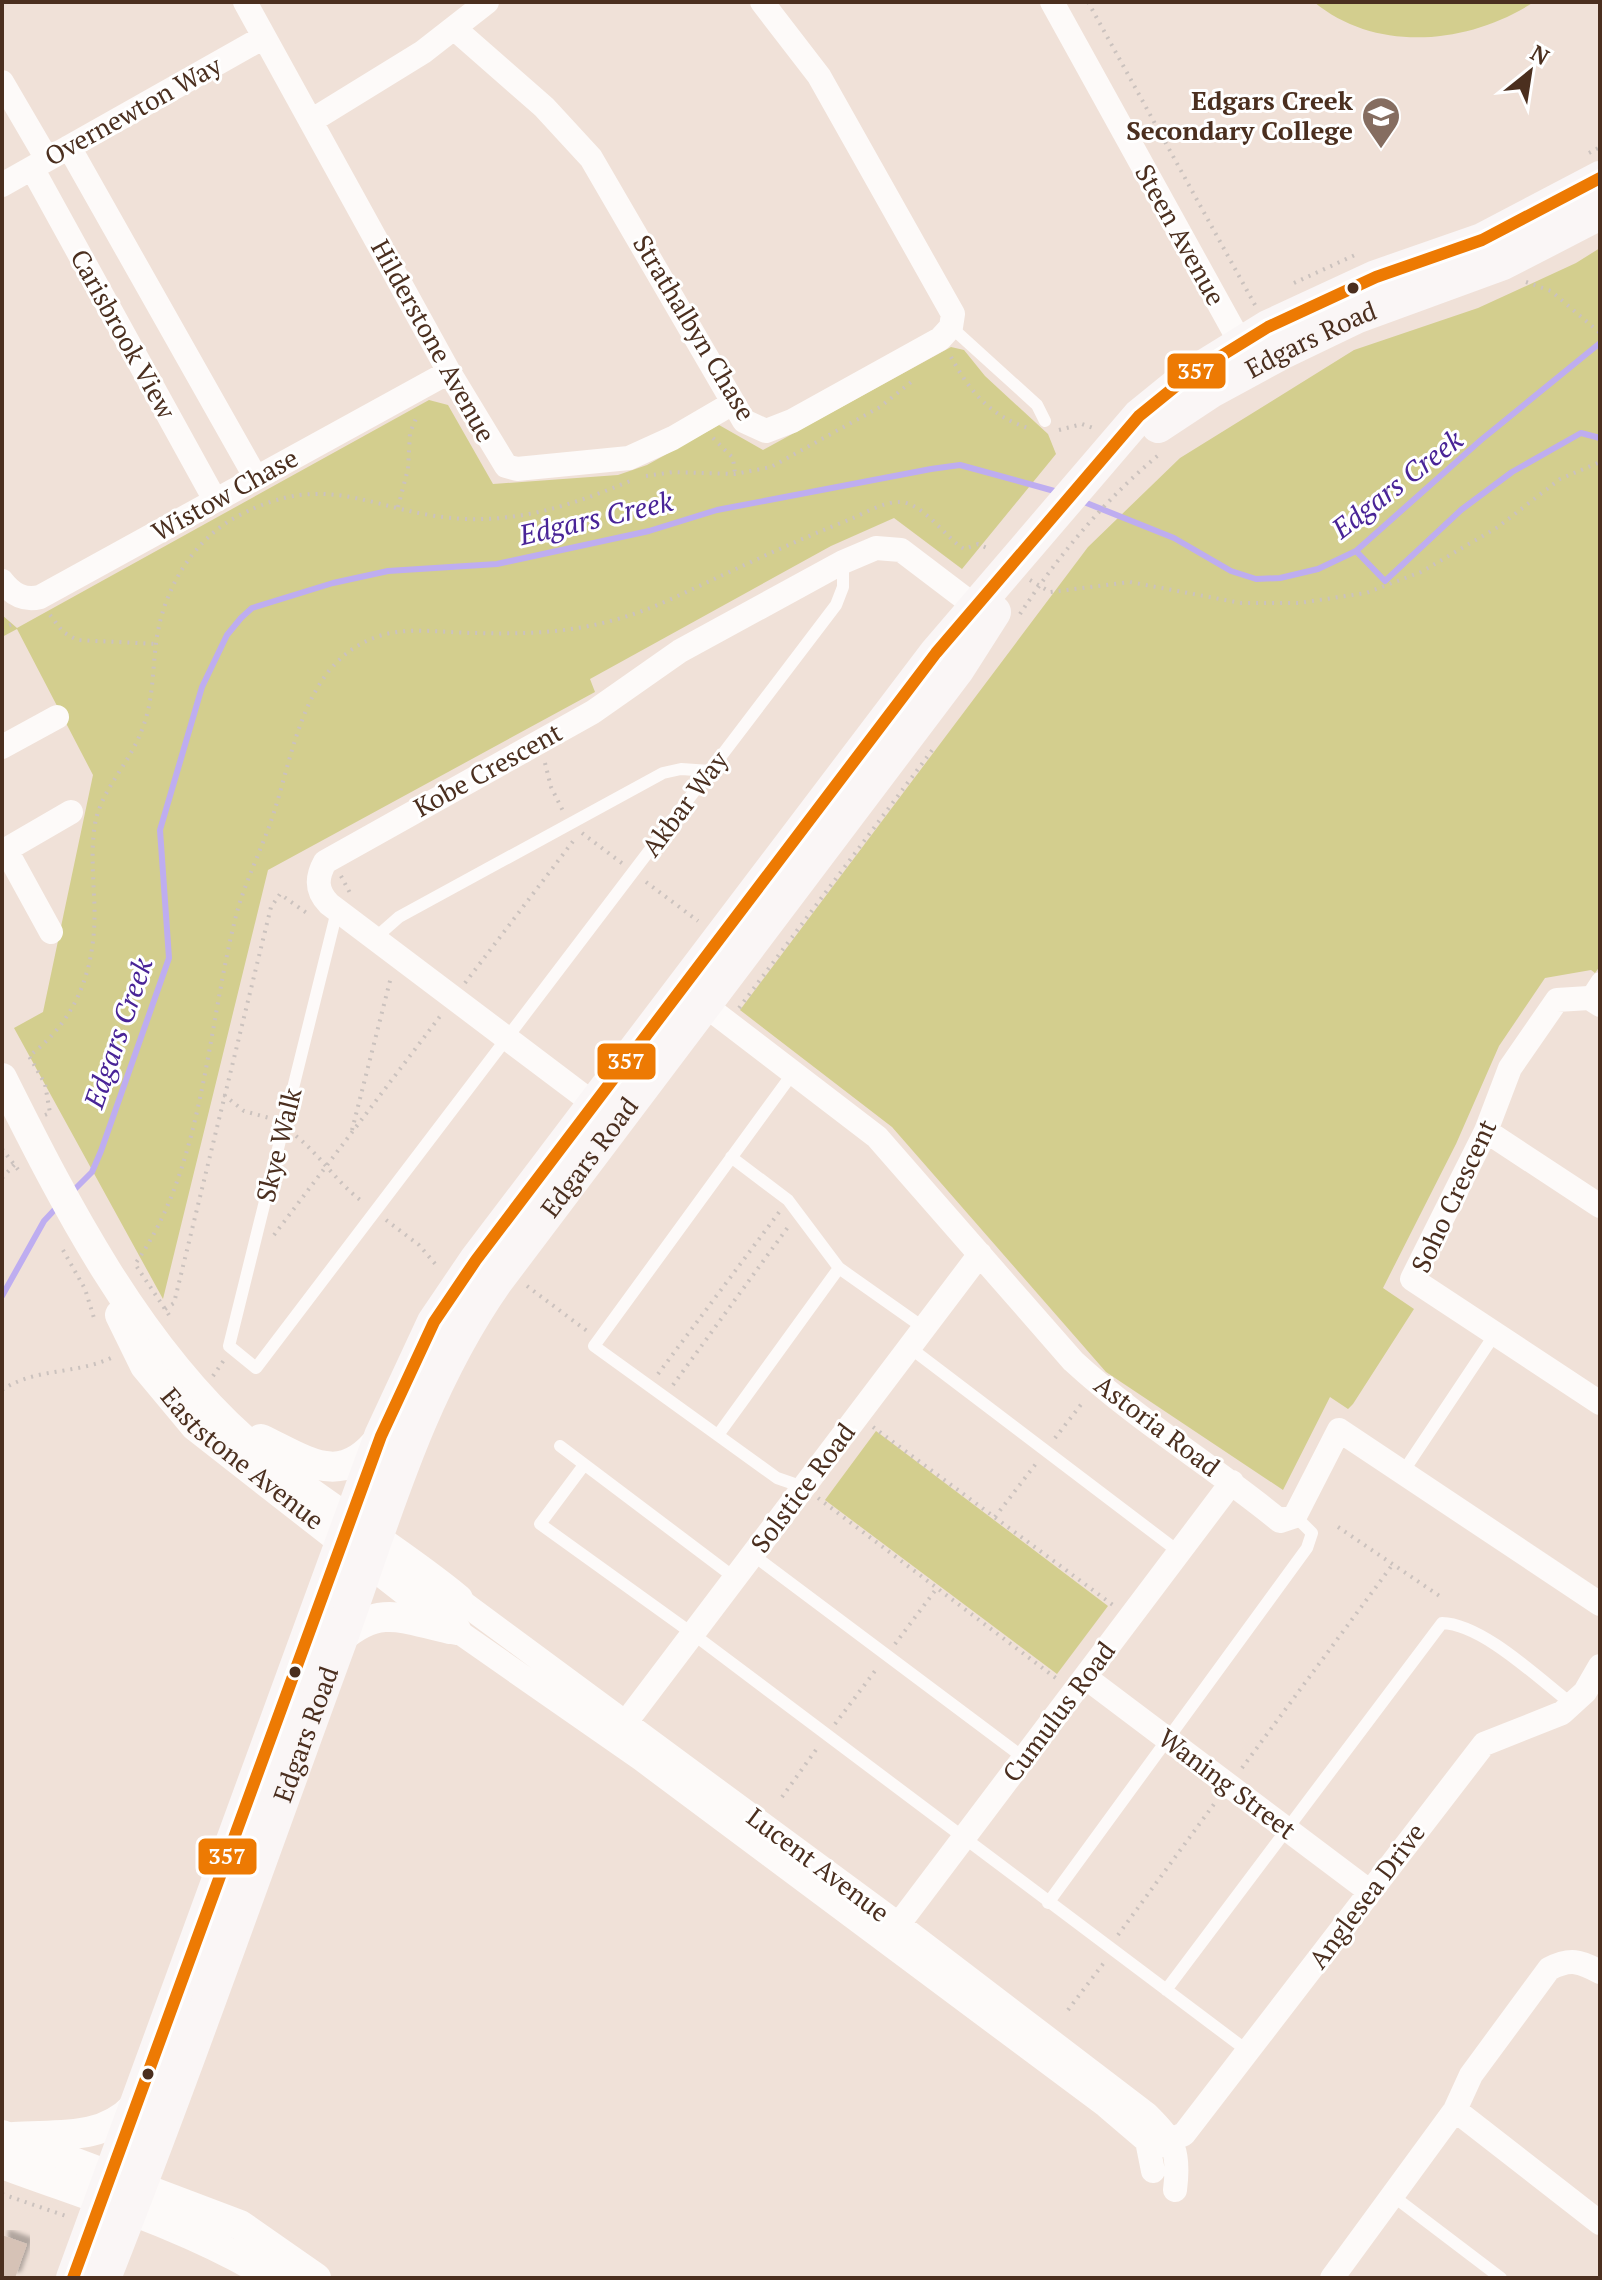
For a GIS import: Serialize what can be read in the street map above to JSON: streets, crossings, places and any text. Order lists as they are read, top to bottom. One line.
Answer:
{"streets":{"main road":["Edgars Road"],"street":["Overnewton Way","Steen Avenue","Strathalbyn Chase","Carisbrook View","Hilderstone Avenue","Wistow Chase","Kobe Crescent","Soho Crescent","Astoria Road","Eaststone Avenue","Solstice Road","Cumulus Road","Waning Street","Lucent Avenue","Anglesea Drive"],"lane":["Akbar Way","Skye Walk"]},"crossings":[["Overnewton Way","Carisbrook View"],["Overnewton Way","Hilderstone Avenue"],["Steen Avenue","Edgars Road"],["Strathalbyn Chase","Hilderstone Avenue"],["Carisbrook View","Wistow Chase"],["Hilderstone Avenue","Wistow Chase"],["Edgars Road","Kobe Crescent"],["Edgars Road","Astoria Road"],["Edgars Road","Eaststone Avenue"],["Kobe Crescent","Akbar Way"],["Kobe Crescent","Skye Walk"],["Akbar Way","Skye Walk"],["Astoria Road","Solstice Road"],["Astoria Road","Cumulus Road"],["Eaststone Avenue","Lucent Avenue"],["Solstice Road","Lucent Avenue"],["Cumulus Road","Waning Street"],["Cumulus Road","Lucent Avenue"],["Waning Street","Anglesea Drive"],["Lucent Avenue","Anglesea Drive"]],"water":["Edgars Creek"],"places":{"school or university":["Edgars Creek Secondary College"]},"lines":["transit line 357"],"north":"top right"}
